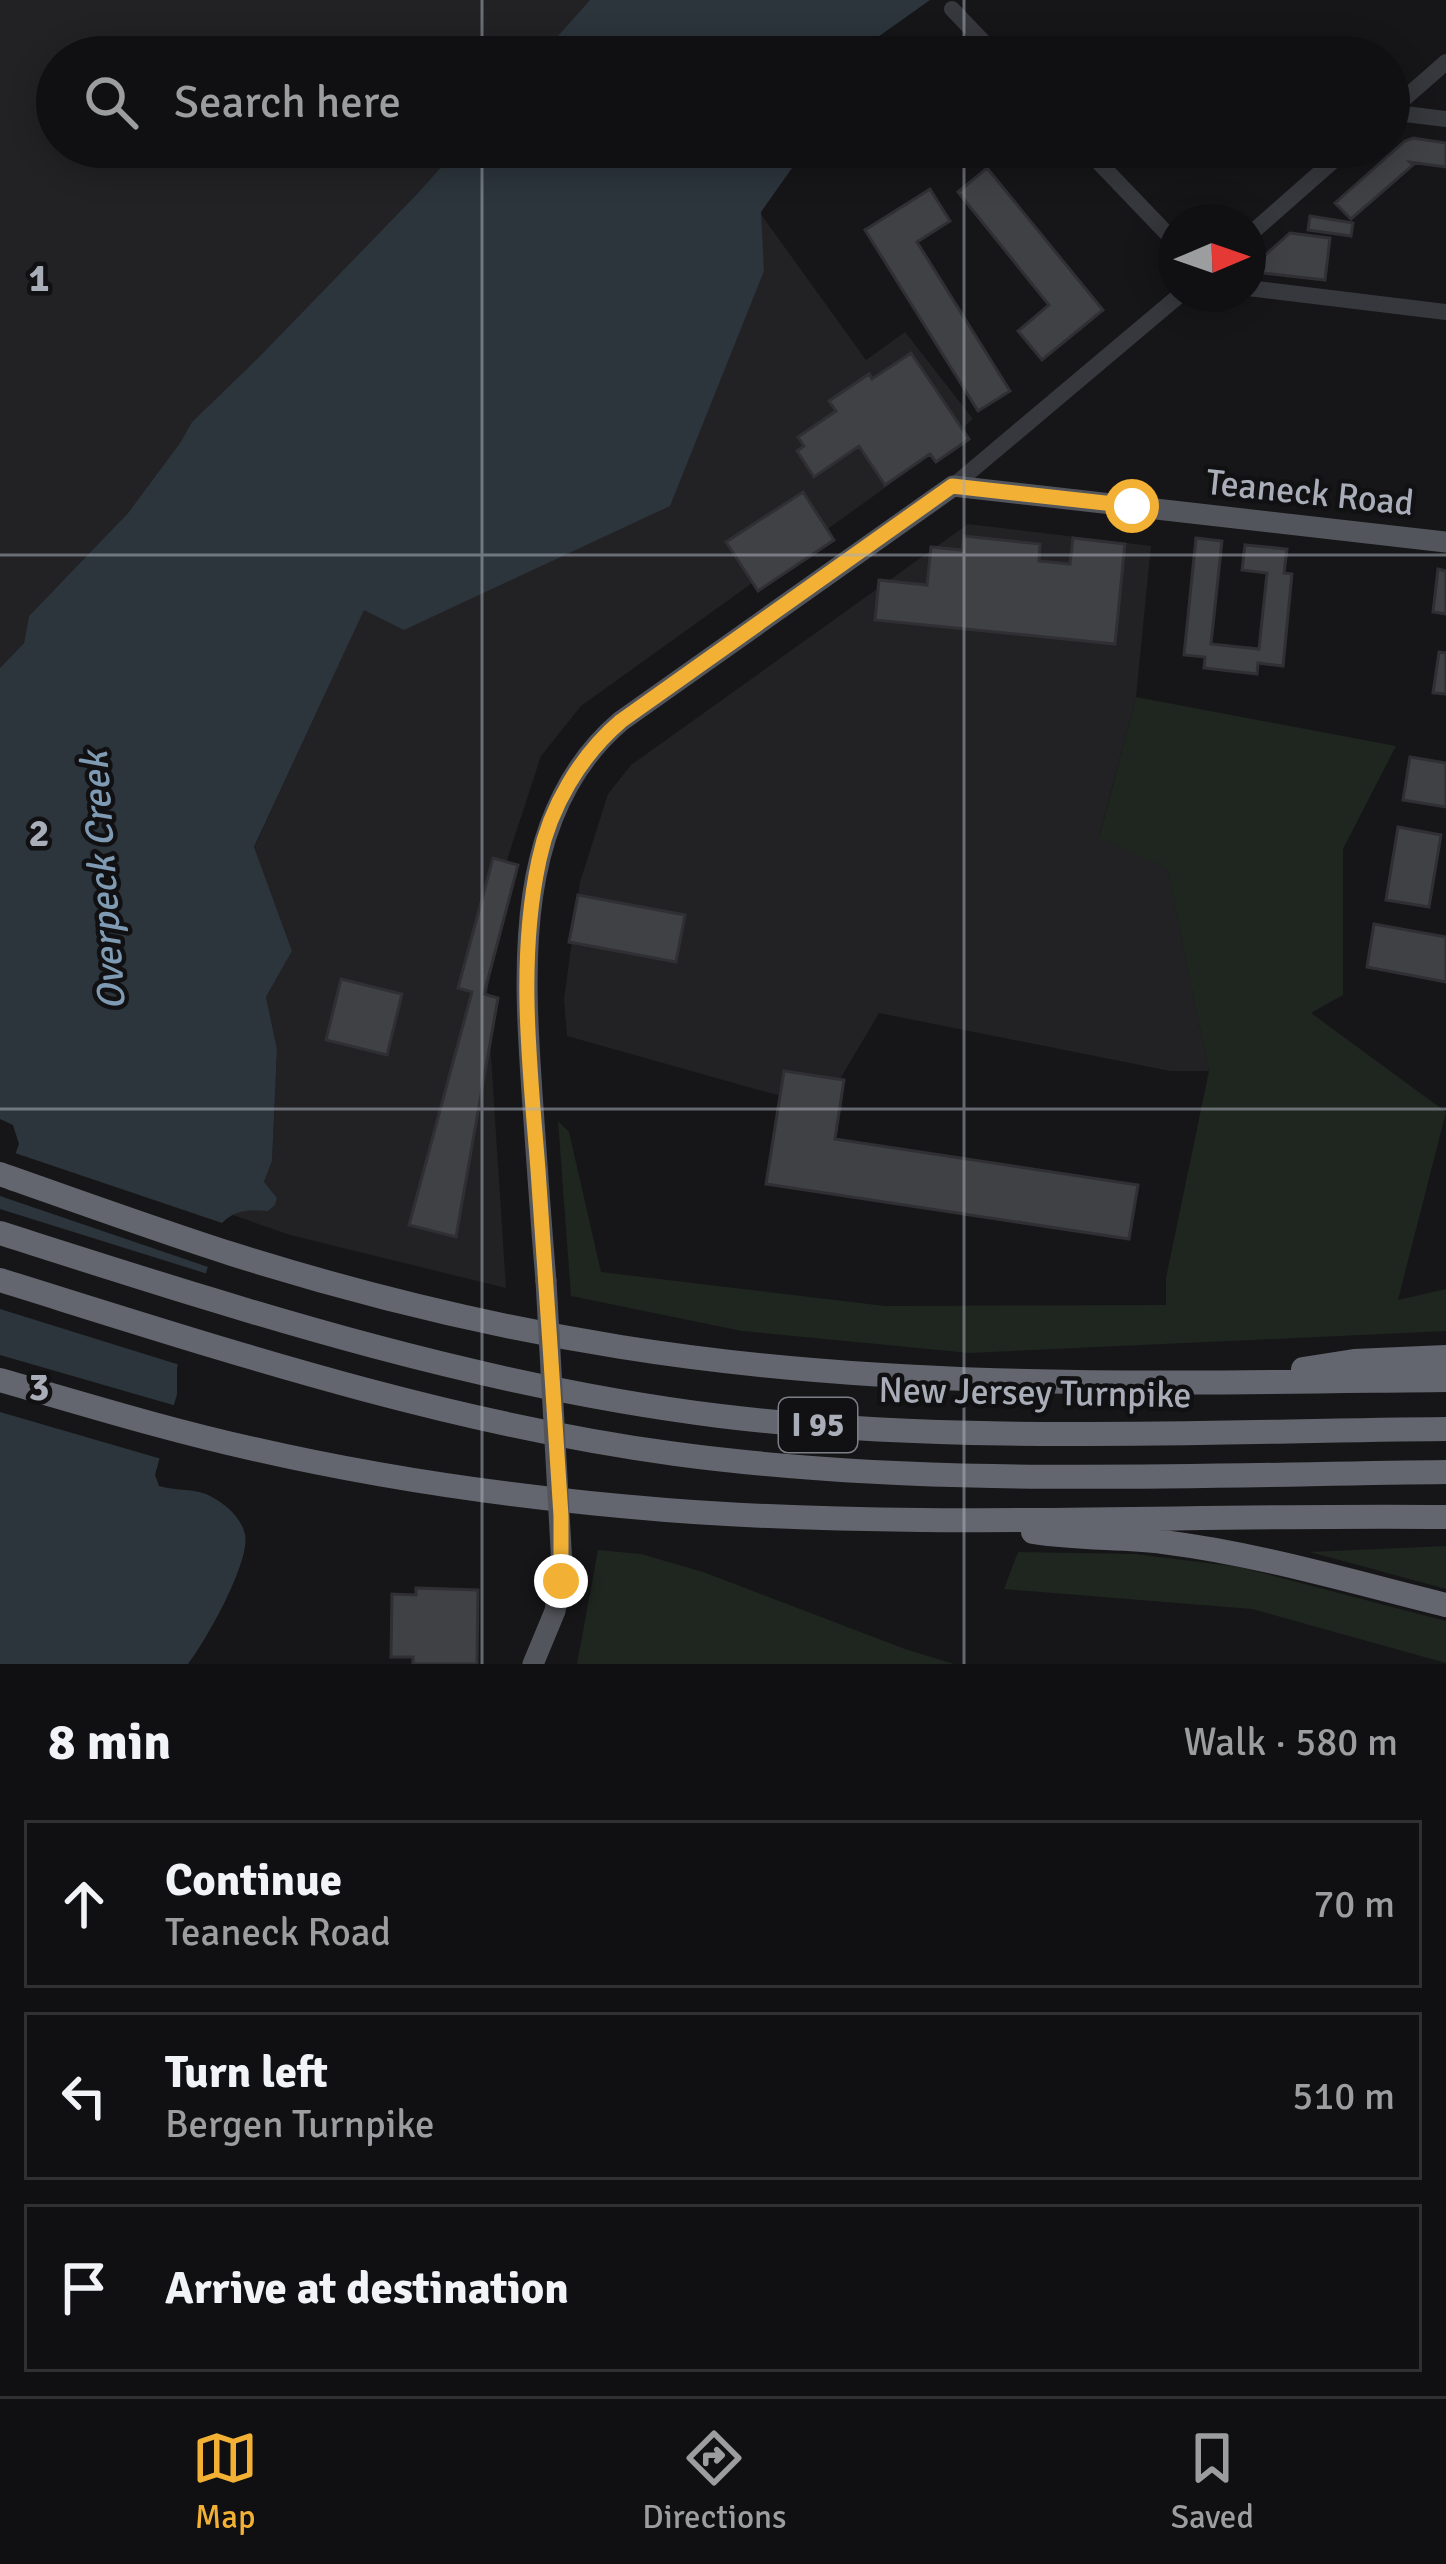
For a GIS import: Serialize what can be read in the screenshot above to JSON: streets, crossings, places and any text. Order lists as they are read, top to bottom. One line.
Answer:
{"streets":{"highway":["New Jersey Turnpike","I 95"],"main road":["Teaneck Road"]},"water":["Overpeck Creek"],"north":"right","page":{"search":"Search here","heading":["8 min","Walk · 580 m"],"list":[["Continue","Teaneck Road","70 m"],["Turn left","Bergen Turnpike","510 m"],"Arrive at destination"],"nav":["Map","Directions","Saved"]},"grid":{"rows":["1","2","3"]}}
